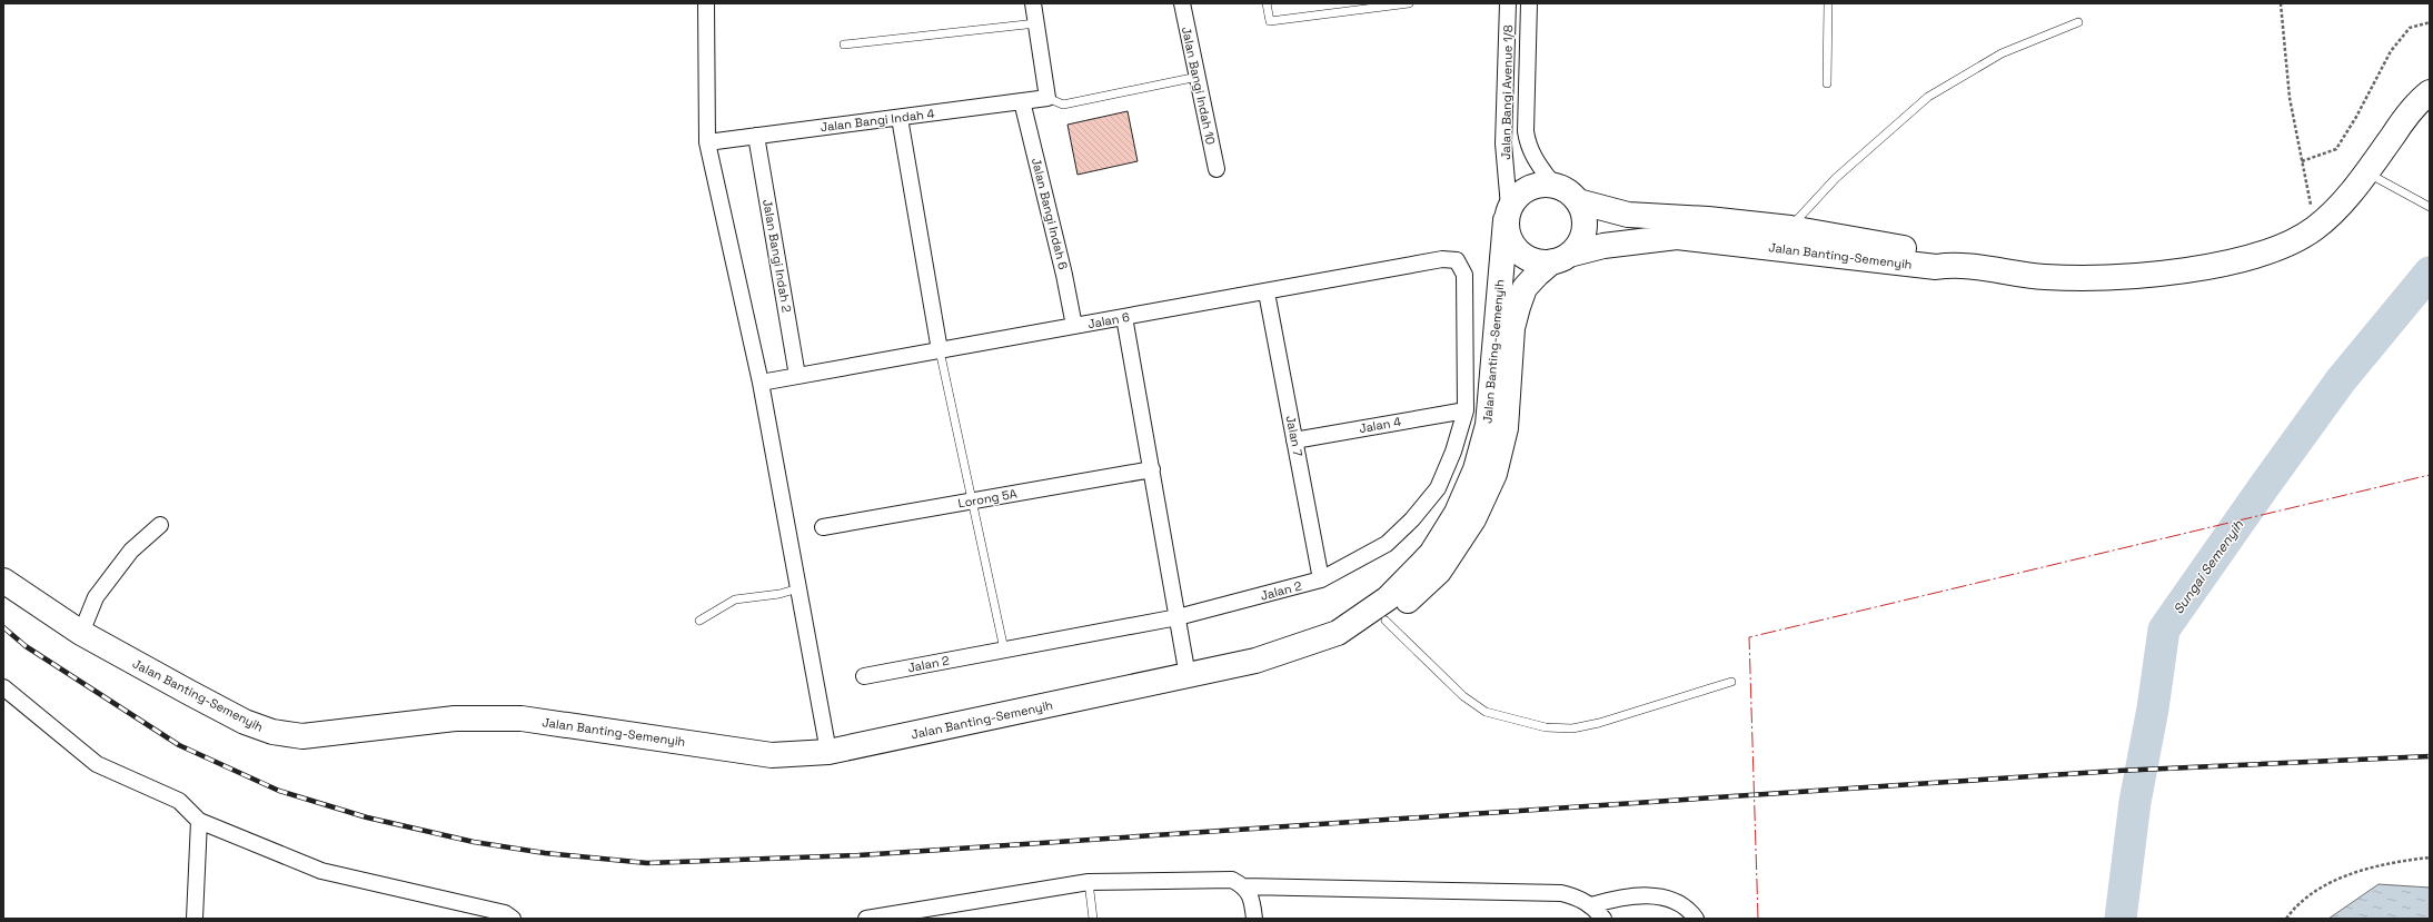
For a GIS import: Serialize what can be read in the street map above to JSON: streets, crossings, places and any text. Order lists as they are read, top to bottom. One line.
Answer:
{"streets":{"main road":["Jalan Banting-Semenyih"],"street":["Jalan Bangi Indah 10","Jalan Bangi Avenue 1/8","Jalan Bangi Indah 4","Jalan Bangi Indah 6","Jalan Bangi Indah 2","Jalan 6","Jalan 4","Jalan 7","Lorong 5A","Jalan 2"]},"crossings":[["Jalan Bangi Avenue 1/8","Jalan Banting-Semenyih"],["Jalan Bangi Indah 4","Jalan Bangi Indah 6"],["Jalan Bangi Indah 4","Jalan Bangi Indah 2"],["Jalan Bangi Indah 6","Jalan 6"],["Jalan Bangi Indah 2","Jalan 6"],["Jalan 6","Jalan 7"],["Jalan 6","Jalan 2"],["Jalan 4","Jalan 7"],["Jalan 4","Jalan 2"],["Jalan 7","Jalan 2"]],"water":["Sungai Semenyih"]}
